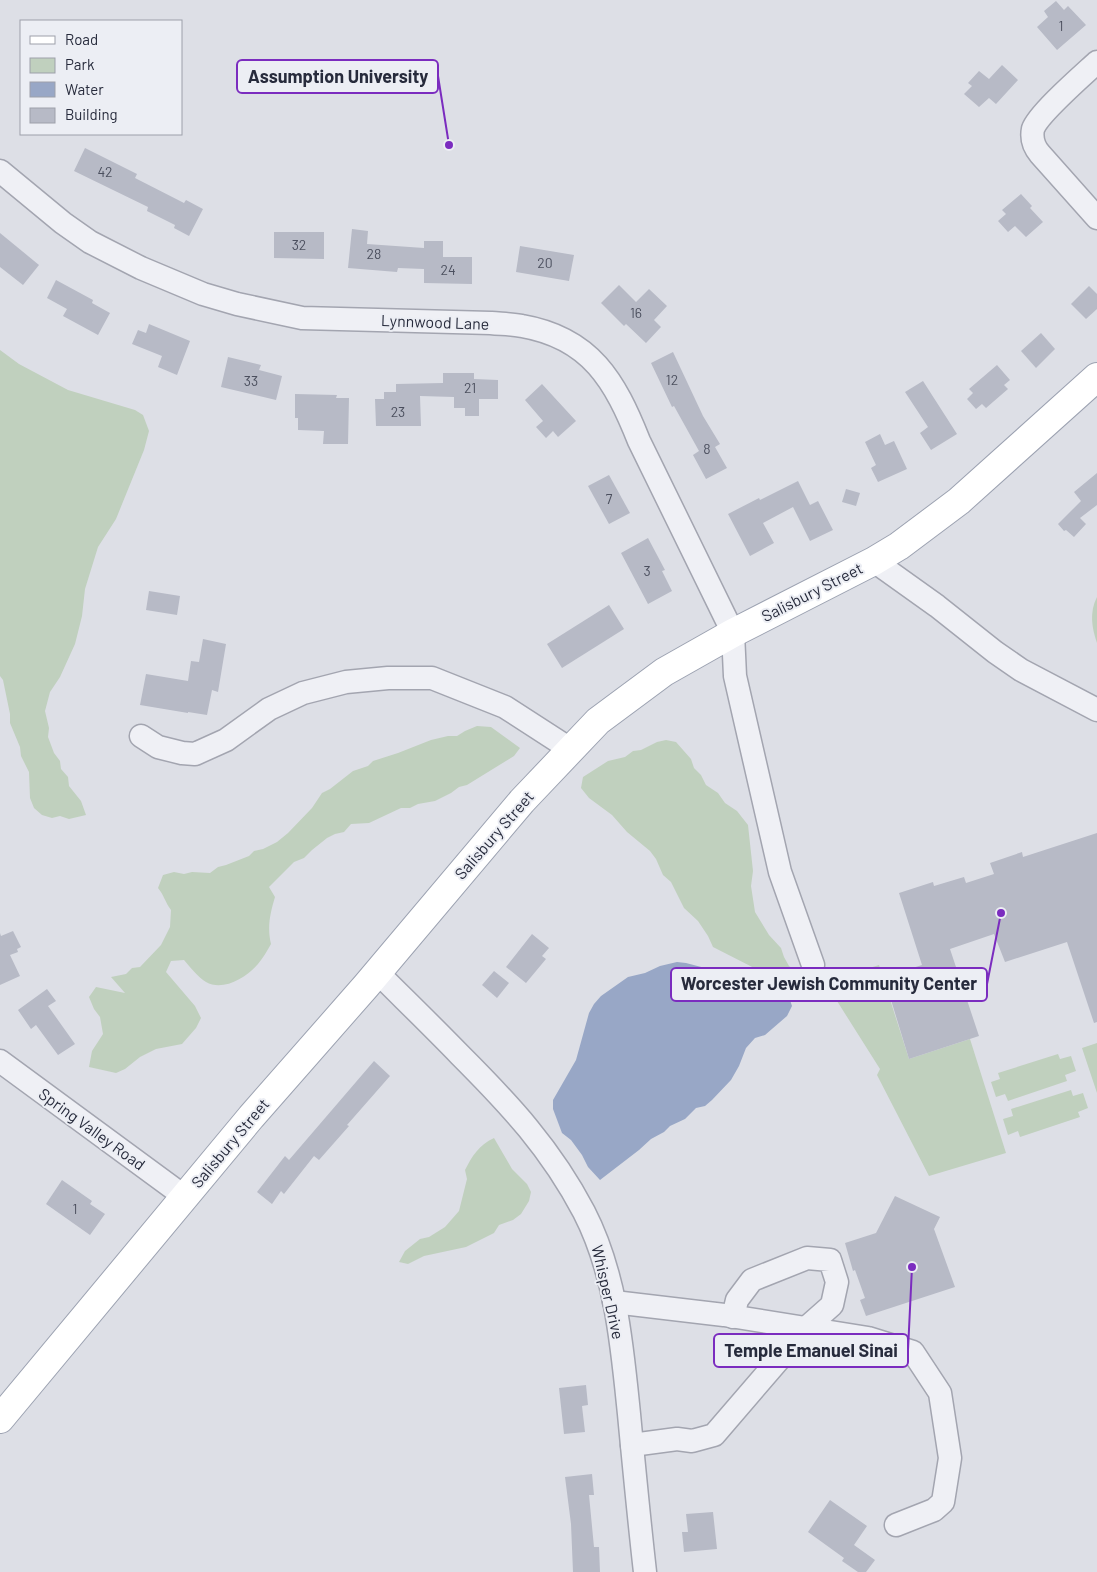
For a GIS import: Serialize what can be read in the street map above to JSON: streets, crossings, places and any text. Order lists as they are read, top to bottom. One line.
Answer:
{"streets":{"main road":["Salisbury Street"],"street":["Lynnwood Lane","Spring Valley Road","Whisper Drive"]},"crossings":[["Lynnwood Lane","Salisbury Street"],["Salisbury Street","Spring Valley Road"],["Salisbury Street","Whisper Drive"]],"places":["Assumption University","Worcester Jewish Community Center","Temple Emanuel Sinai"],"house_numbers":["1","42","32","28","20","24","16","12","33","21","23","8","7","3","1"],"legend":["Road","Park","Water","Building"]}
